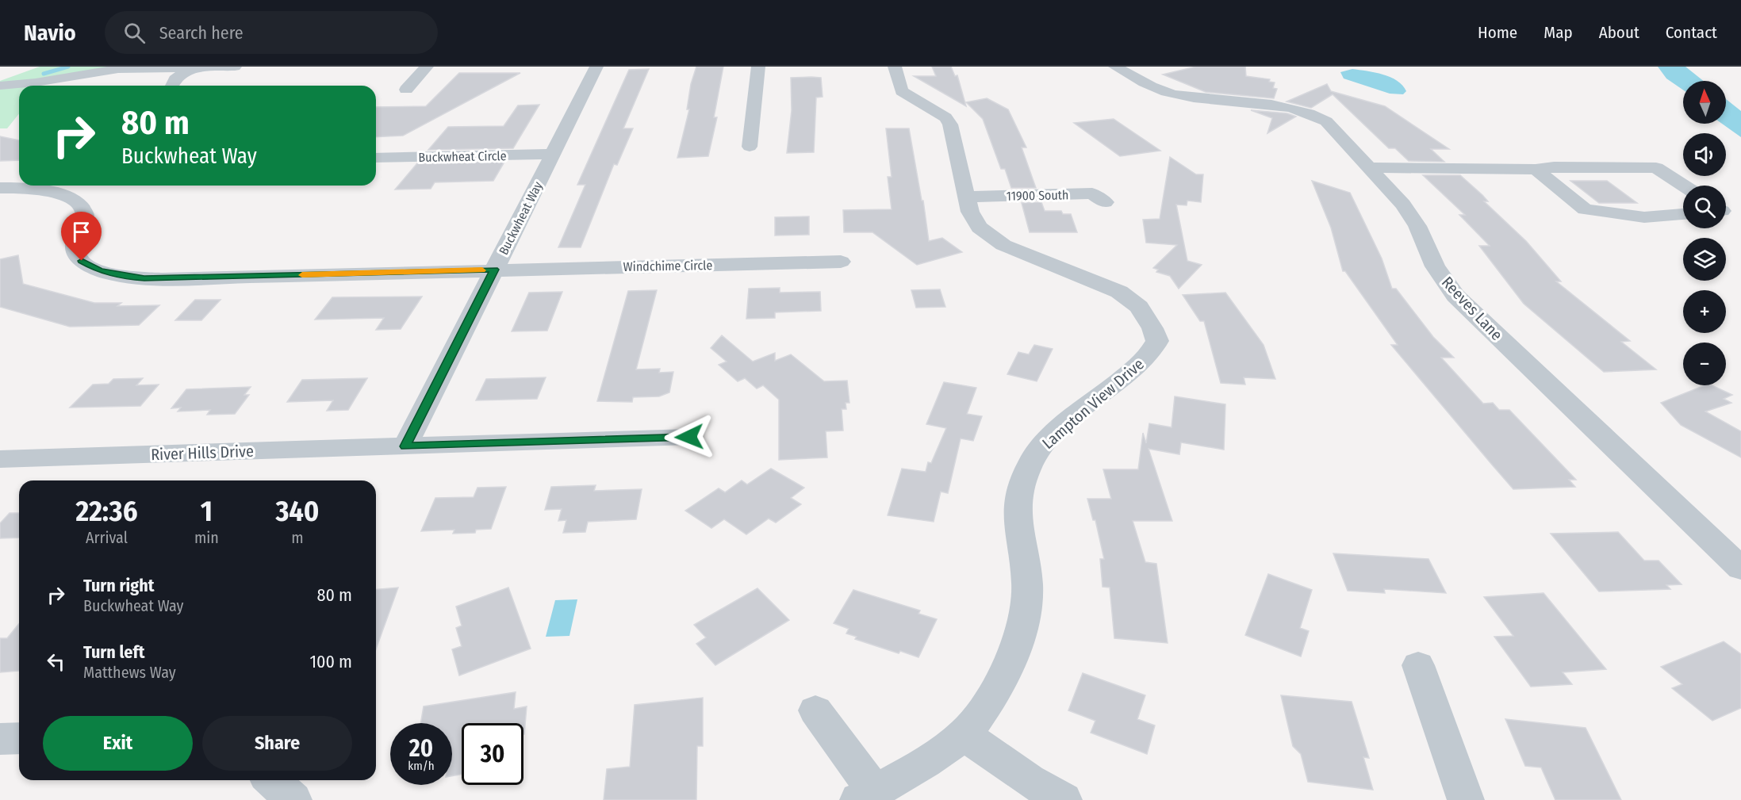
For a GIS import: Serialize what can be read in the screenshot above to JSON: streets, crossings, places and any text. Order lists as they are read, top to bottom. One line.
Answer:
{"streets":{"street":["Buckwheat Circle","11900 South","Buckwheat Way","Windchime Circle","Reeves Lane","Lampton View Drive","River Hills Drive"]},"crossings":[["Buckwheat Circle","Buckwheat Way"],["11900 South","Lampton View Drive"],["Buckwheat Way","Windchime Circle"],["Buckwheat Way","River Hills Drive"]],"north":"top","page":{"header":"Navio","search":"Search here","nav":["Home","Map","About","Contact"],"map_buttons":["+","−"],"turn":["80 m","Buckwheat Way"],"eta":["22:36","Arrival","1","min","340","m"],"list":[{"name":"Turn right","note":"Buckwheat Way","value":"80 m"},{"name":"Turn left","note":"Matthews Way","value":"100 m"}],"buttons":["Exit","Share"],"speed":"20 km/h","limit":"30"}}
